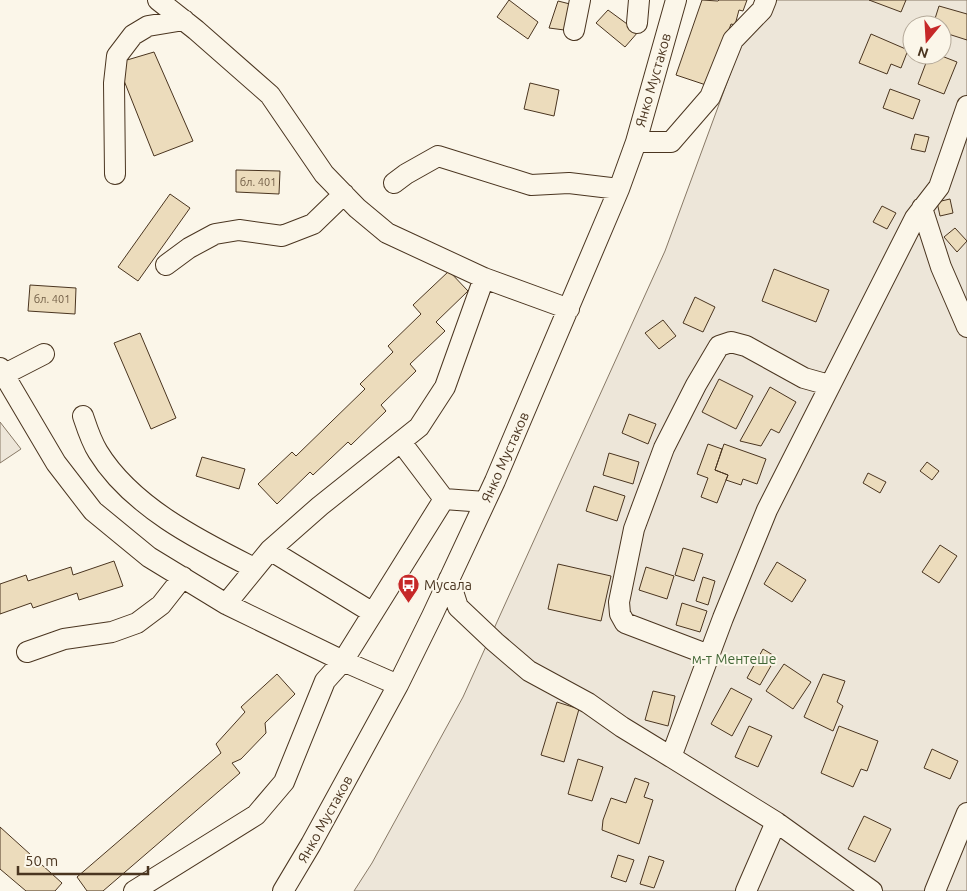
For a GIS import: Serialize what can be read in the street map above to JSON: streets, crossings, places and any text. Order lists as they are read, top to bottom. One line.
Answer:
{"streets":{"street":["Янко Мустаков"]},"parks":["м-т Ментeше"],"places":{"bus stop":["Мусала"]},"house_numbers":["бл. 401","бл. 401"],"scale_bar":"50 m","north":"bottom"}
